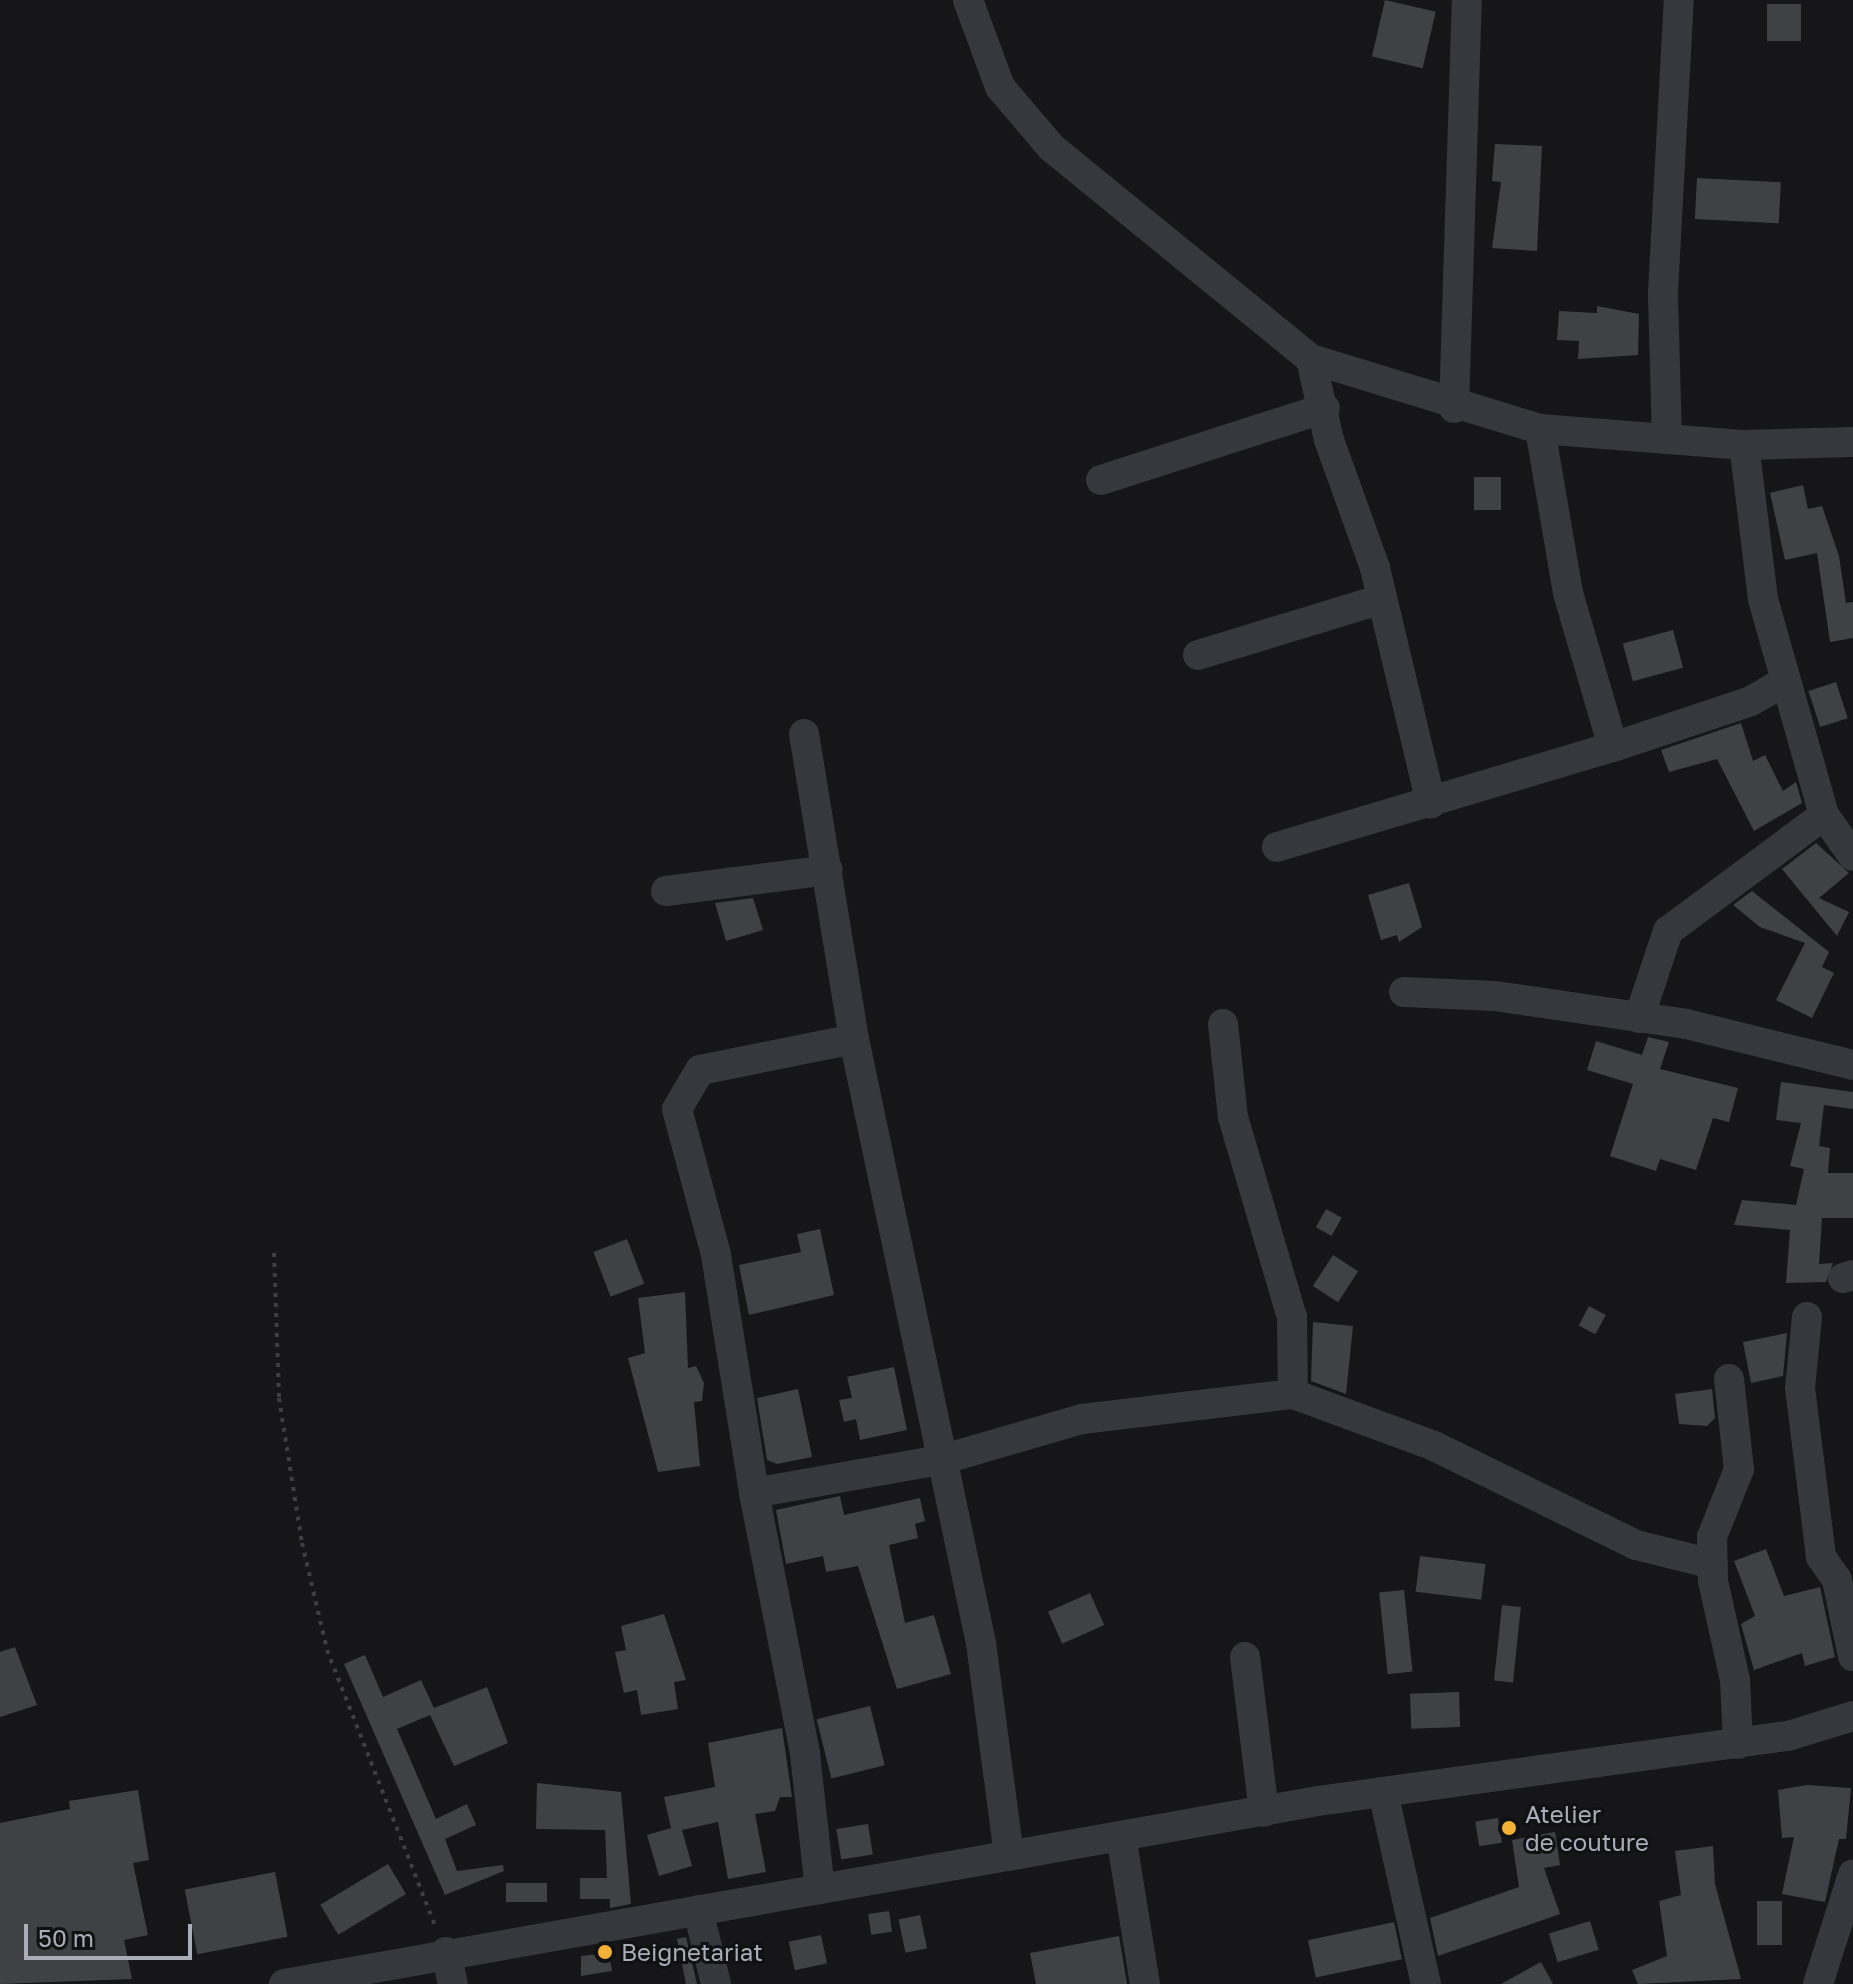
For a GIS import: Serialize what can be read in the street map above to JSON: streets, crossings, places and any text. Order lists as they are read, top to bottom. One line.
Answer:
{"places":["Atelier de couture","Beignetariat"],"scale_bar":"50 m"}
